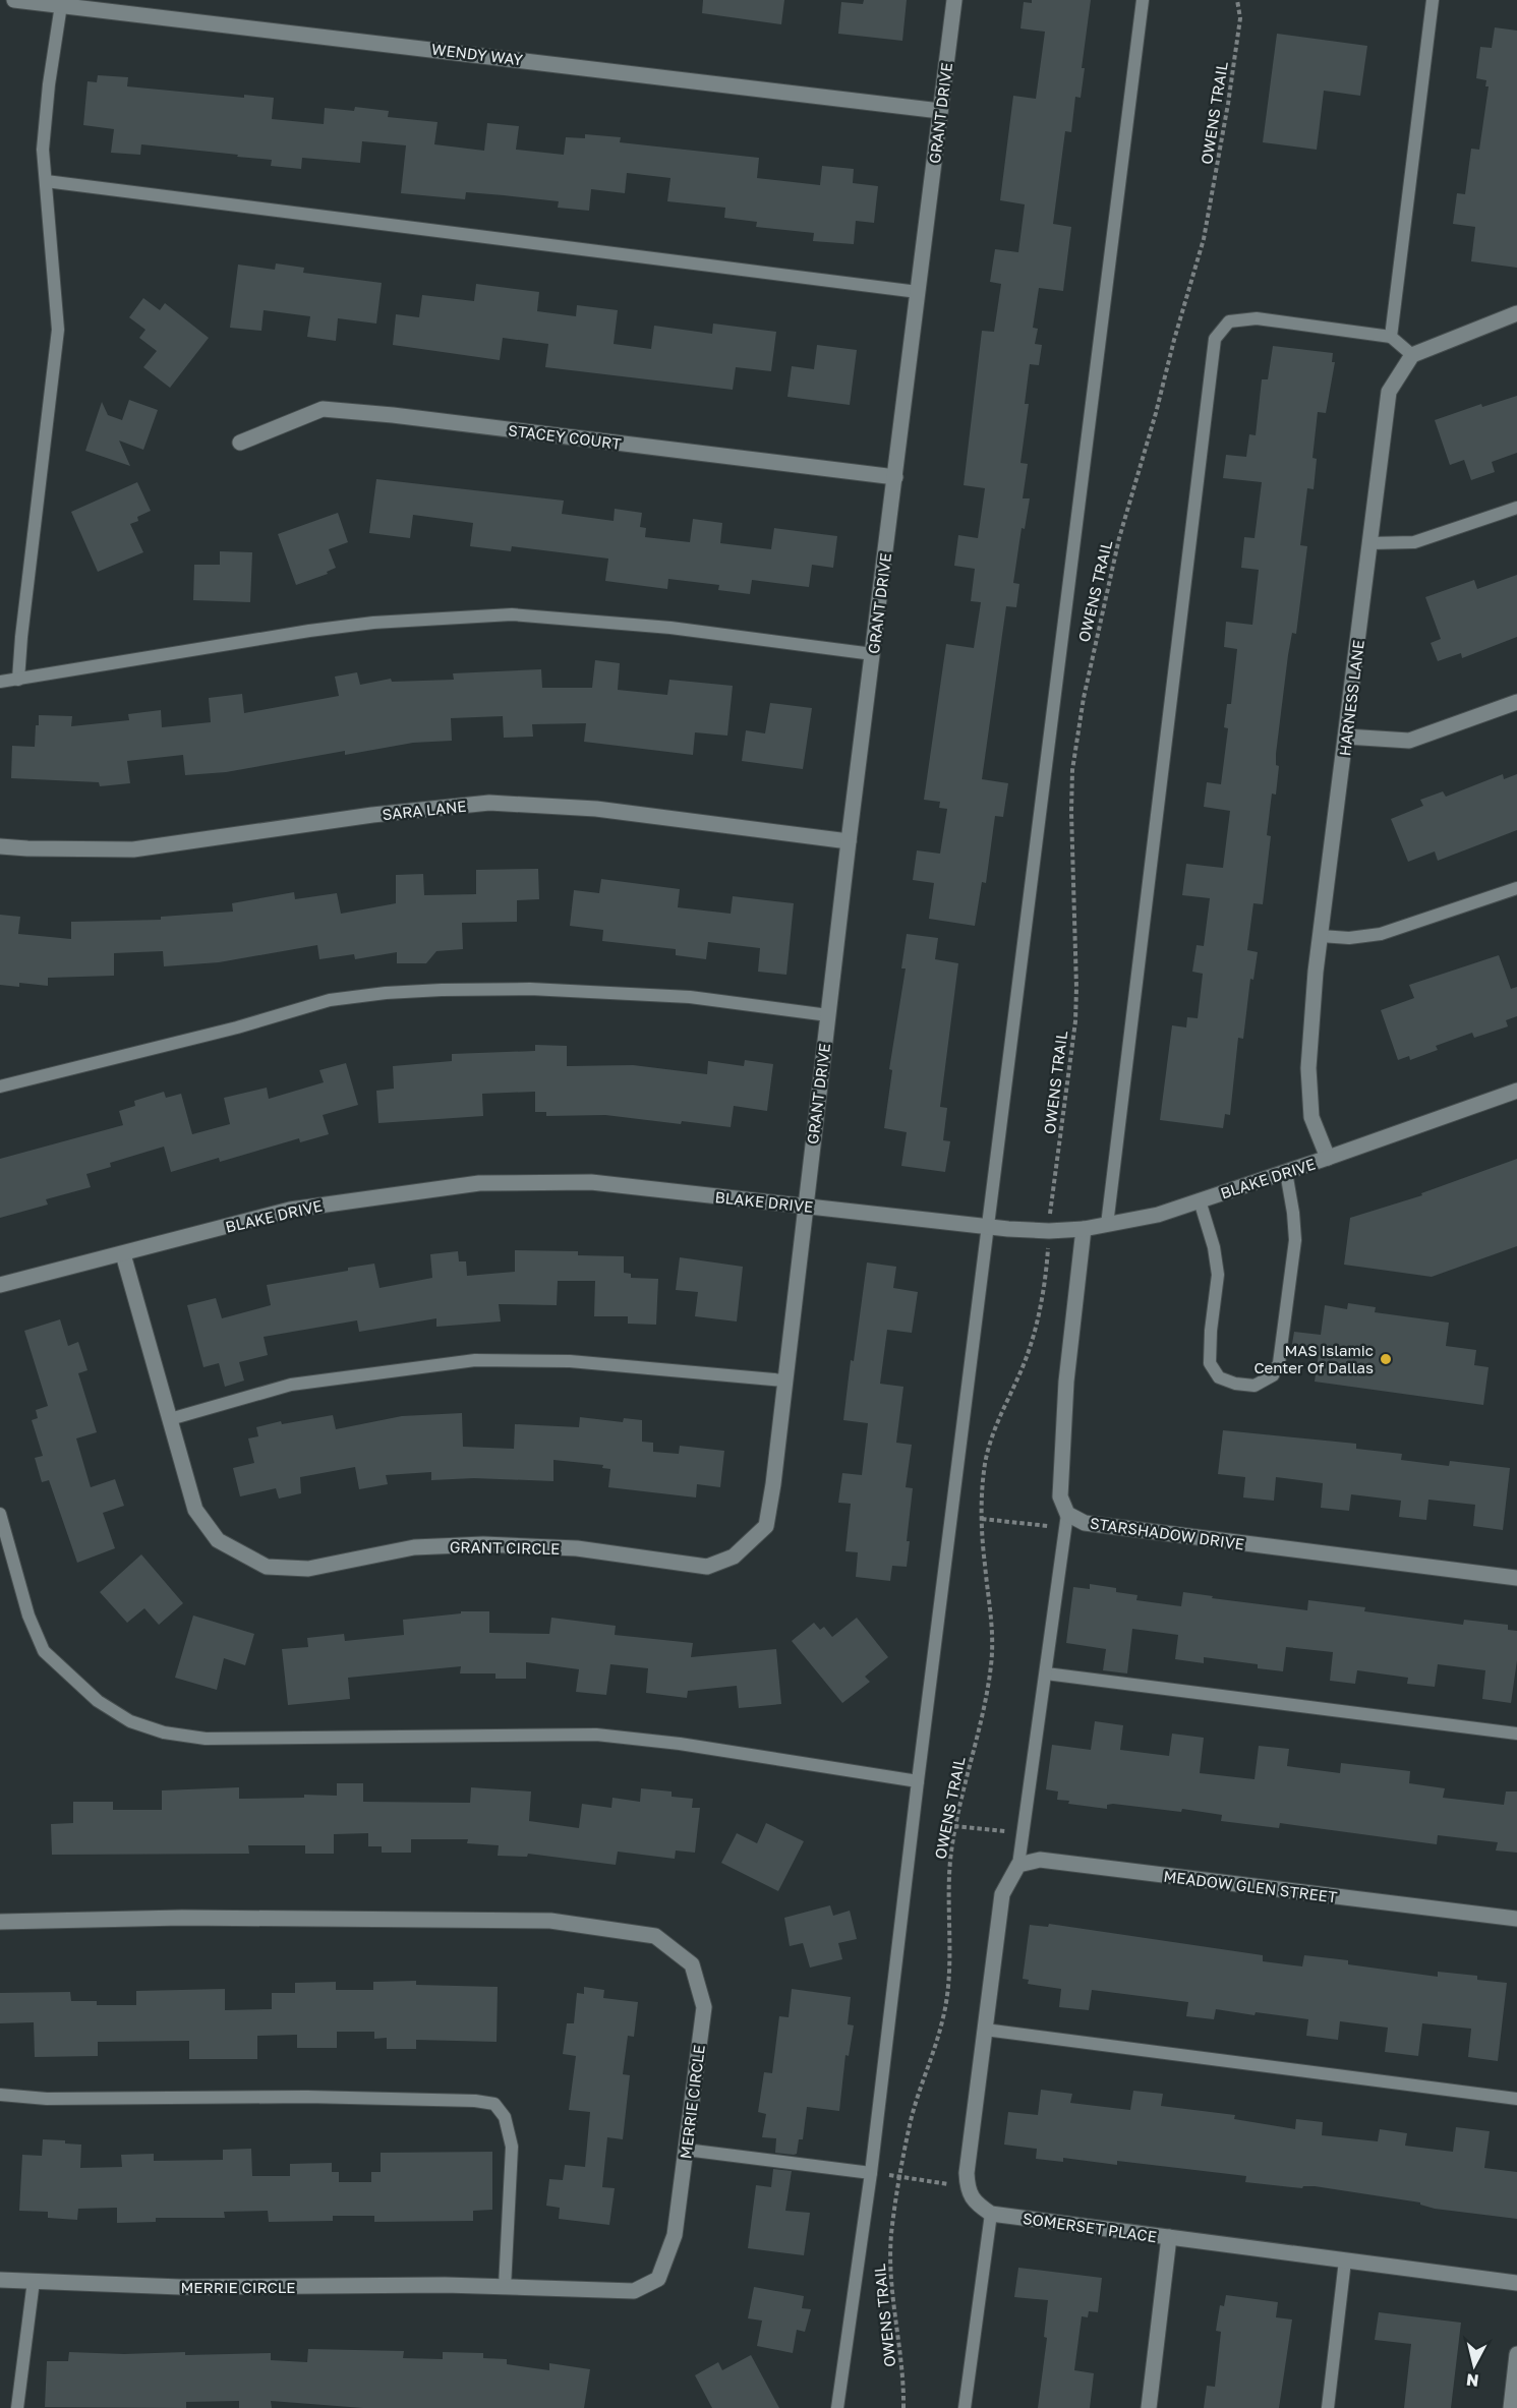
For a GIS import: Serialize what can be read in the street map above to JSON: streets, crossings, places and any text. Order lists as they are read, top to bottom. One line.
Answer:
{"streets":{"street":["WENDY WAY","GRANT DRIVE","STACEY COURT","HARNESS LANE","SARA LANE","BLAKE DRIVE","STARSHADOW DRIVE","GRANT CIRCLE","MEADOW GLEN STREET","MERRIE CIRCLE","SOMERSET PLACE"],"path":["OWENS TRAIL"]},"crossings":[["WENDY WAY","GRANT DRIVE"],["GRANT DRIVE","STACEY COURT"],["GRANT DRIVE","SARA LANE"],["GRANT DRIVE","BLAKE DRIVE"],["GRANT DRIVE","GRANT CIRCLE"],["HARNESS LANE","BLAKE DRIVE"],["BLAKE DRIVE","GRANT CIRCLE"]],"places":["MAS Islamic Center Of Dallas"],"north":"bottom"}
